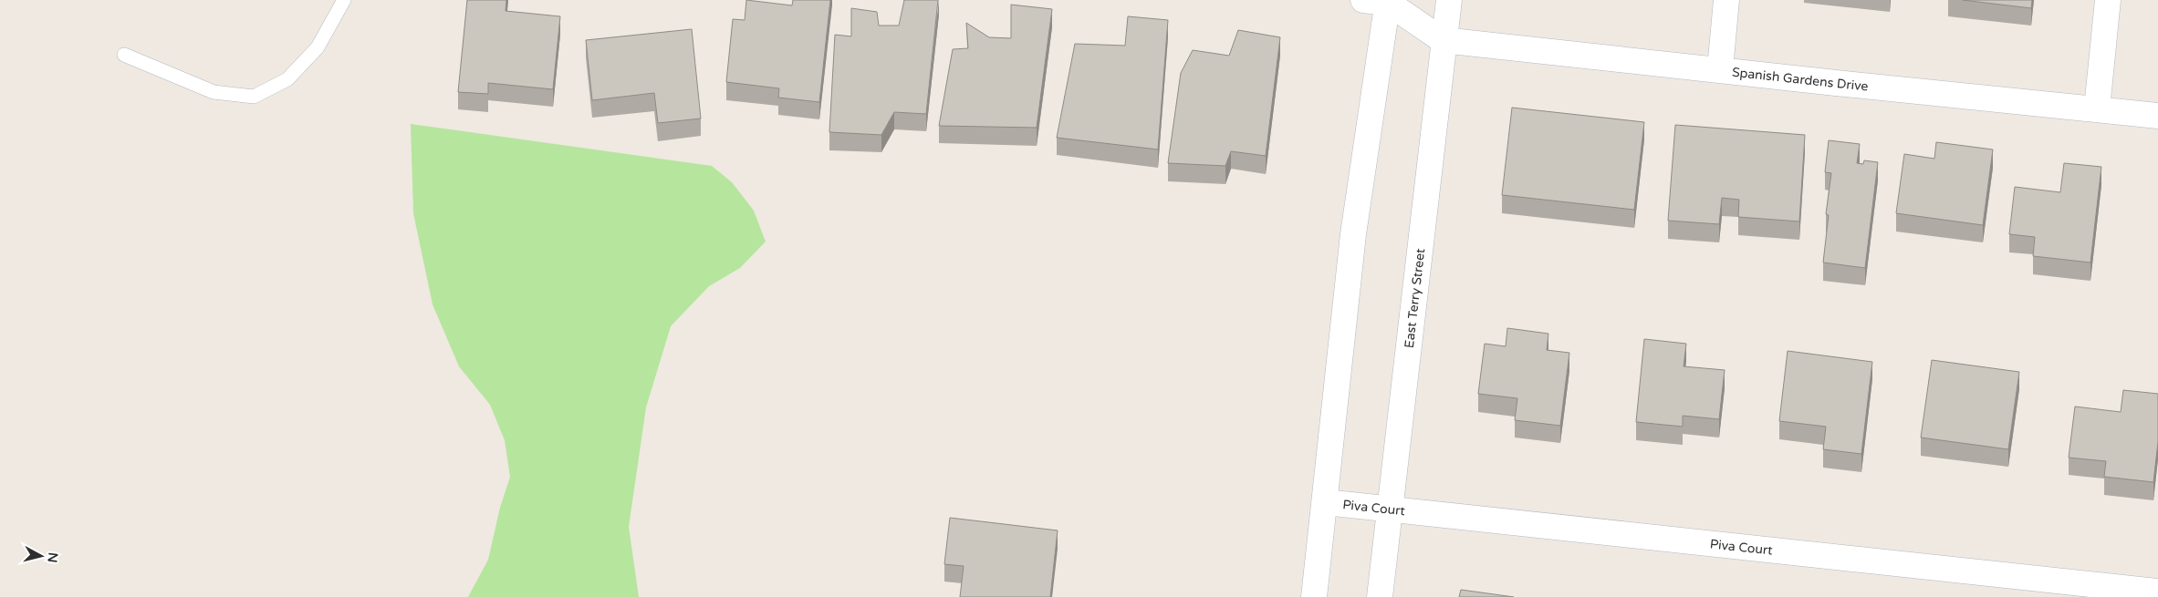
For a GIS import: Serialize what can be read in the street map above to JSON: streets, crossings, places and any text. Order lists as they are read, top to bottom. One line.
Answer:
{"streets":{"street":["Spanish Gardens Drive","East Terry Street","Piva Court"]},"crossings":[["Spanish Gardens Drive","East Terry Street"],["East Terry Street","Piva Court"]],"north":"right"}
